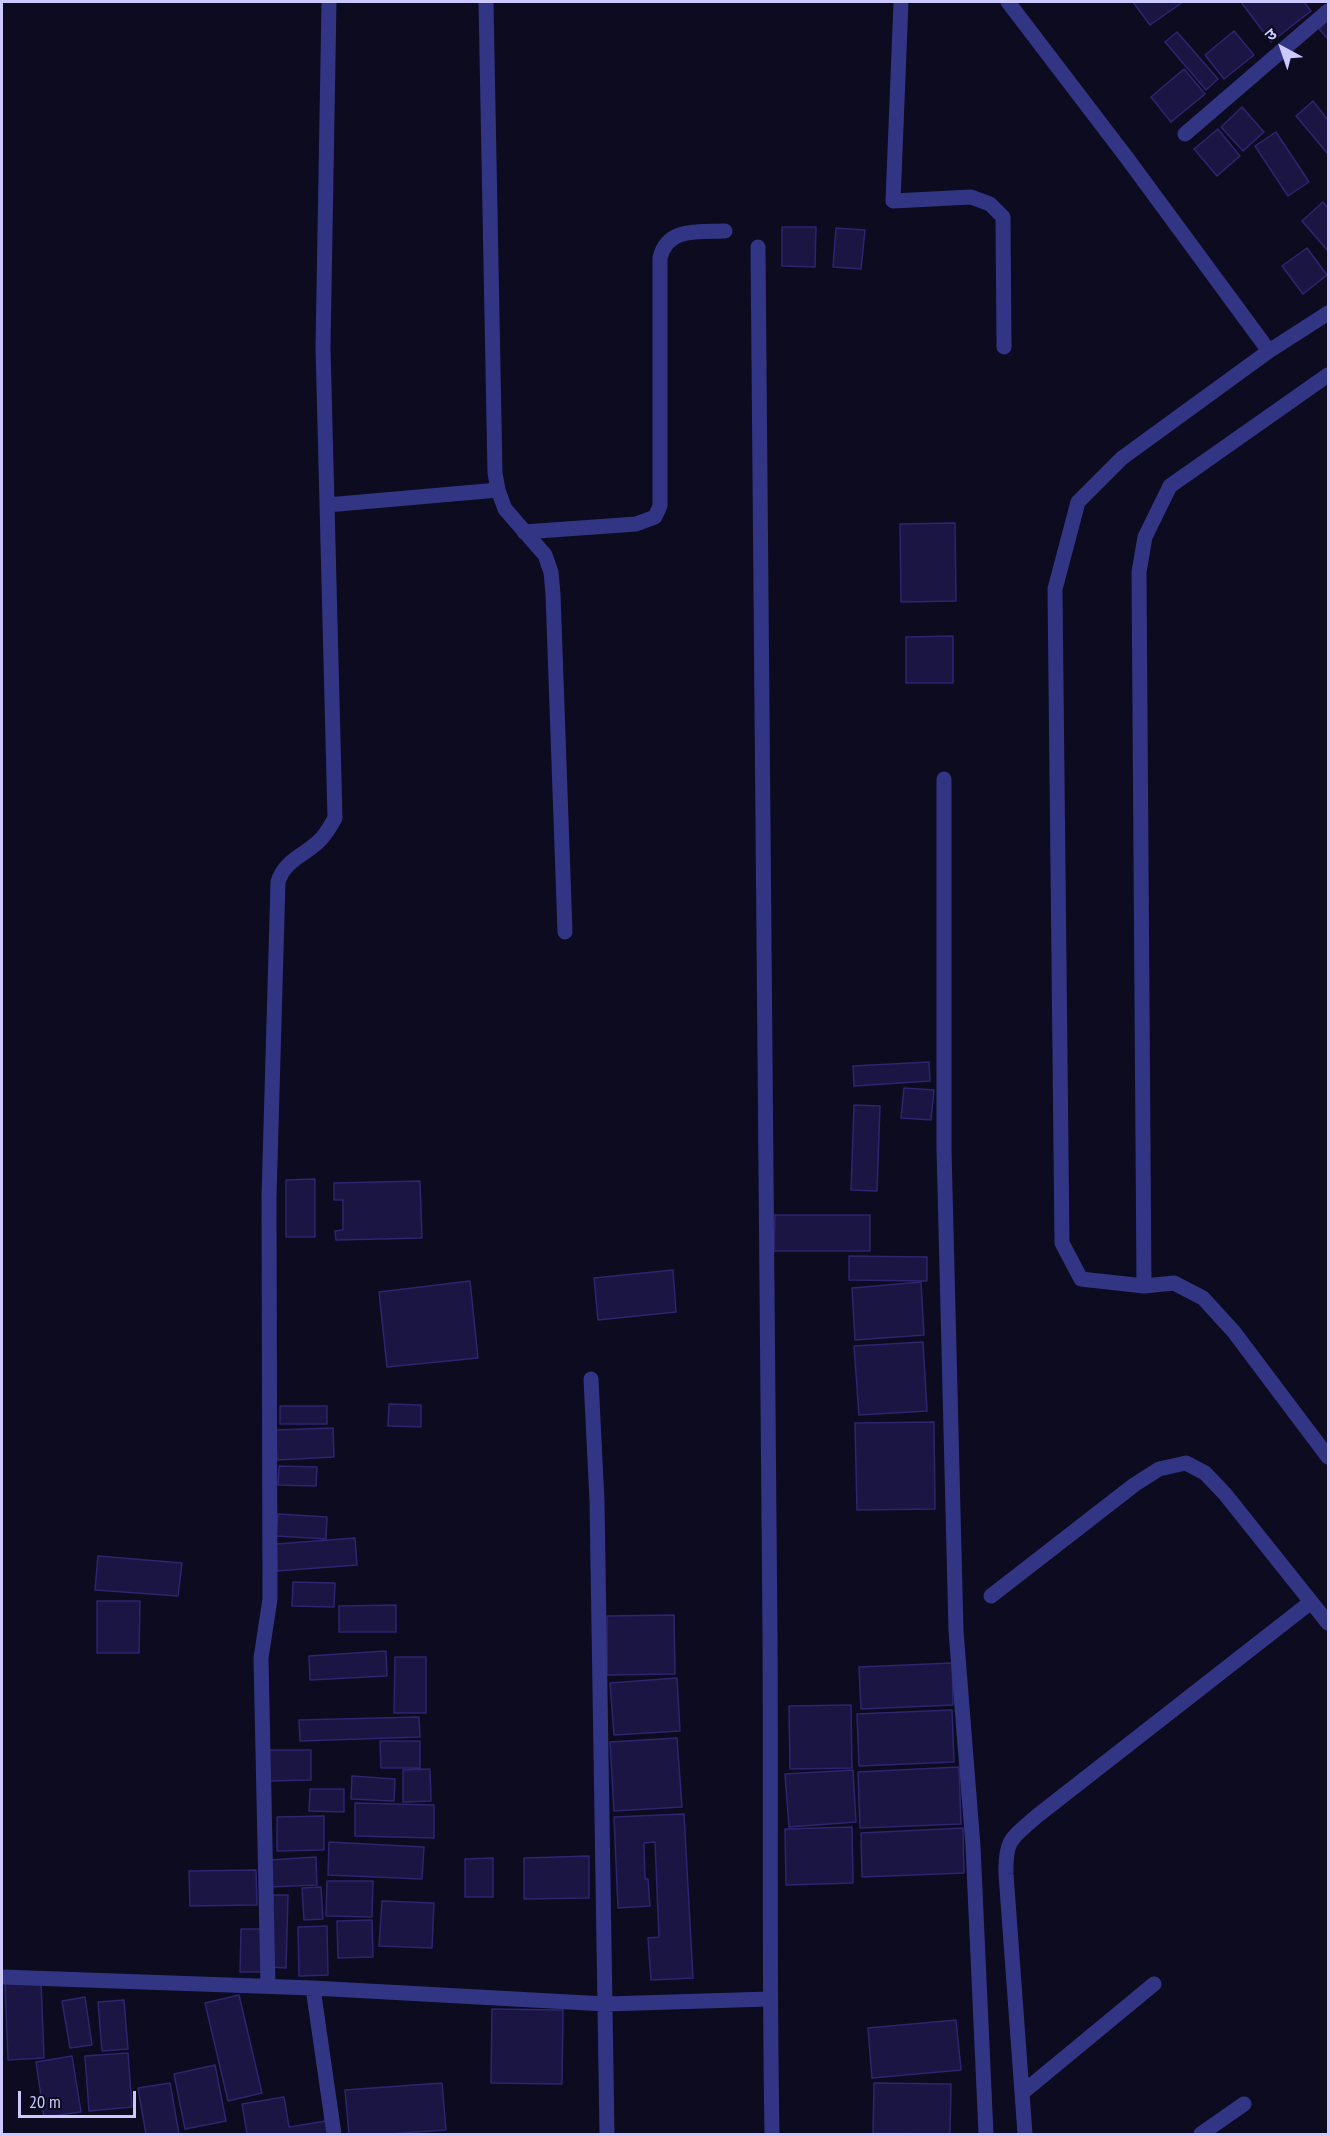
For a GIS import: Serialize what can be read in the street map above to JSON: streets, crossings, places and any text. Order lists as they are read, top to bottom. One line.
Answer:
{"scale_bar":"20 m","north":"top left"}
